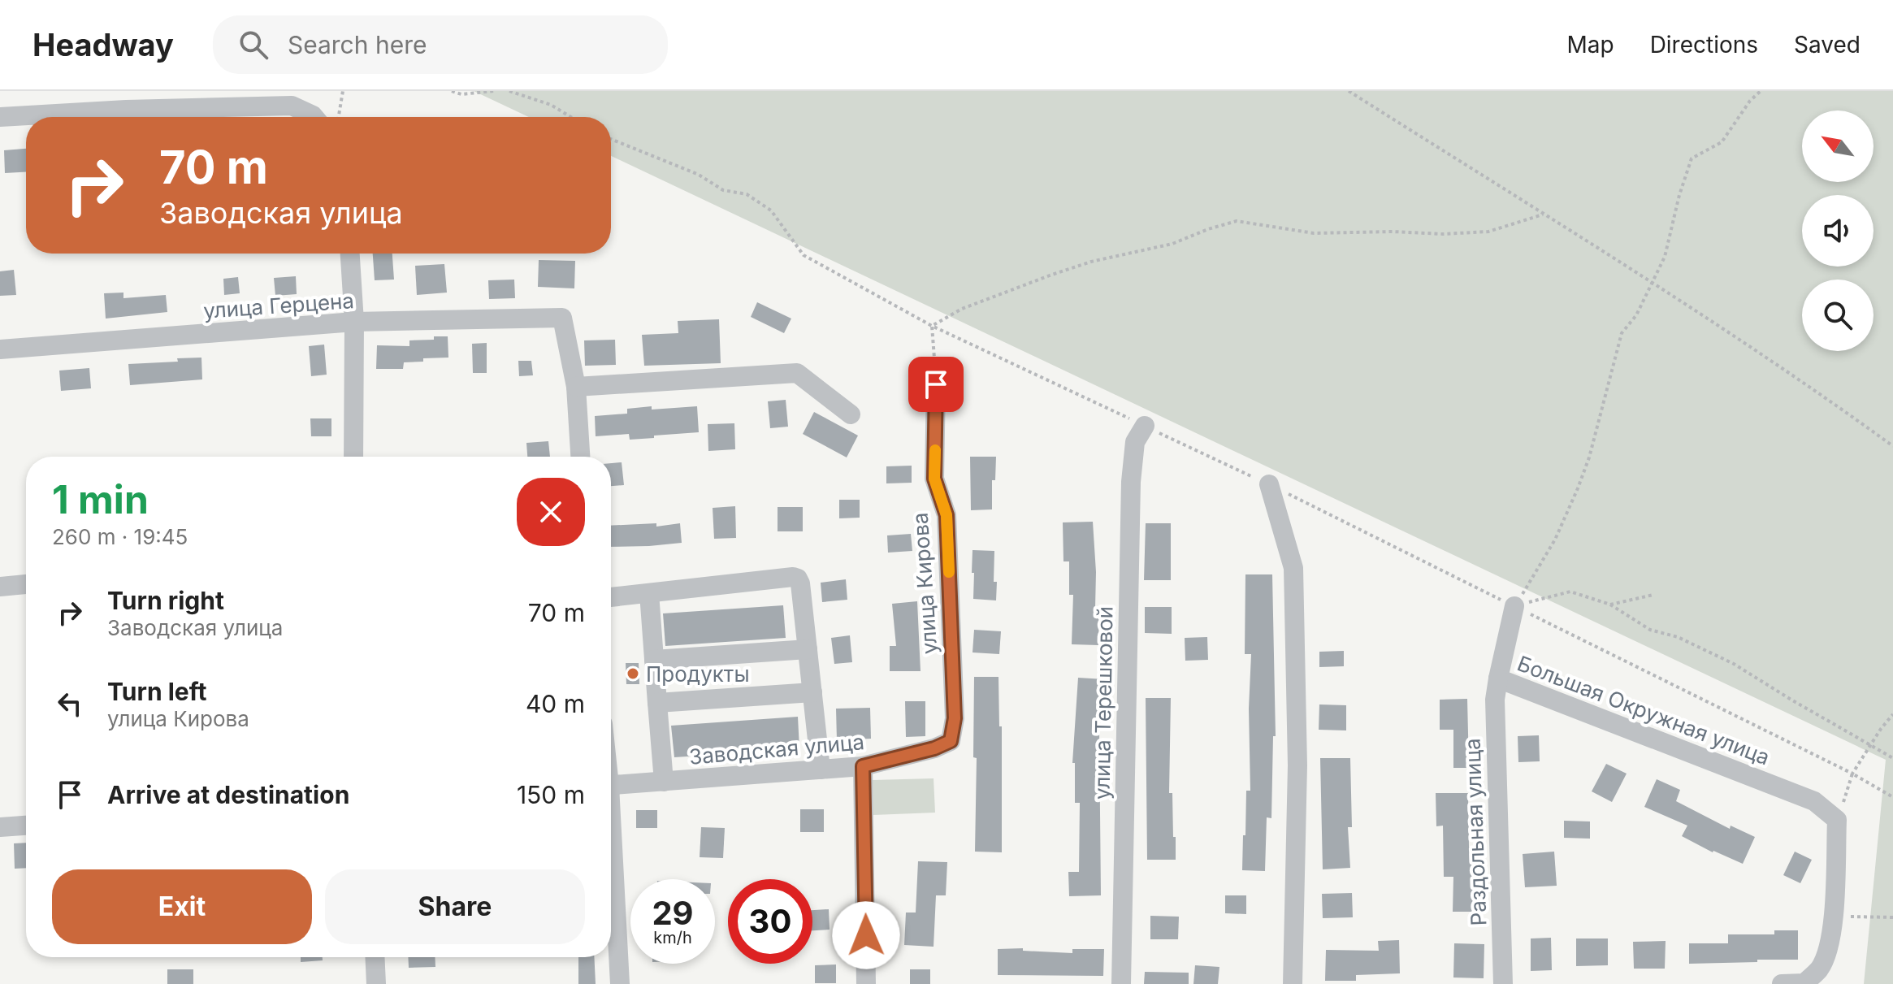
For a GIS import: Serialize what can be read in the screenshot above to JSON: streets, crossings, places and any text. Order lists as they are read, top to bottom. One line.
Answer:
{"streets":{"street":["улица Герцена","улица Кирова","улица Терешковой","Большая Окружная улица","Заводская улица","Раздольная улица"]},"crossings":[["улица Кирова","Заводская улица"],["Большая Окружная улица","Раздольная улица"]],"places":["Продукты"],"north":"top left","page":{"header":"Headway","search":"Search here","nav":["Map","Directions","Saved"],"turn":["70 m","Заводская улица"],"heading":["1 min","260 m · 19:45"],"list":[{"name":"Turn right","note":"Заводская улица","value":"70 m"},{"name":"Turn left","note":"улица Кирова","value":"40 m"},{"name":"Arrive at destination","value":"150 m"}],"buttons":["Exit","Share"],"speed":"29 km/h","limit":"30"}}
